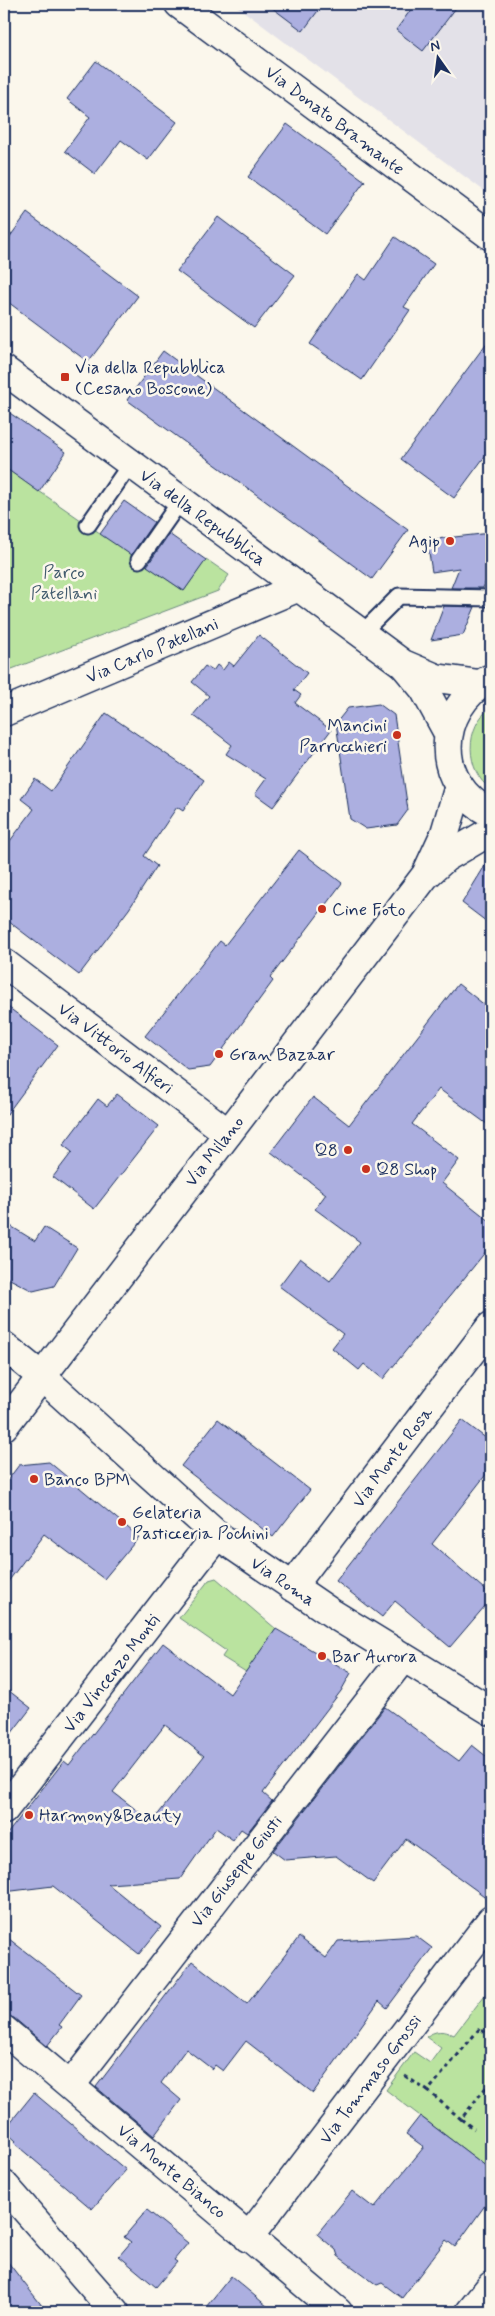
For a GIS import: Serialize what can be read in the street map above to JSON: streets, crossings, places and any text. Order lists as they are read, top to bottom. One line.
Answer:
{"streets":{"street":["Via Donato Bramante","Via della Repubblica","Via Carlo Patellani","Via Vittorio Alfieri","Via Milano","Via Monte Rosa","Via Roma","Via Vincenzo Monti","Via Giuseppe Giusti","Via Tommaso Grossi","Via Monte Bianco"]},"crossings":[["Via della Repubblica","Via Carlo Patellani"],["Via Vittorio Alfieri","Via Milano"],["Via Milano","Via Roma"],["Via Monte Rosa","Via Roma"],["Via Roma","Via Vincenzo Monti"],["Via Roma","Via Giuseppe Giusti"],["Via Giuseppe Giusti","Via Monte Bianco"],["Via Tommaso Grossi","Via Monte Bianco"]],"parks":["Parco Patellani"],"places":{"transit":["Via della Repubblica (Cesano Boscone)"],"other":["Agip","Mancini Parrucchieri","Cine Foto","Gran Bazaar","Q8","Q8 Shop","Banco BPM","Gelateria Pasticceria Pochini","Bar Aurora","Harmony&Beauty"]},"north":"top"}
